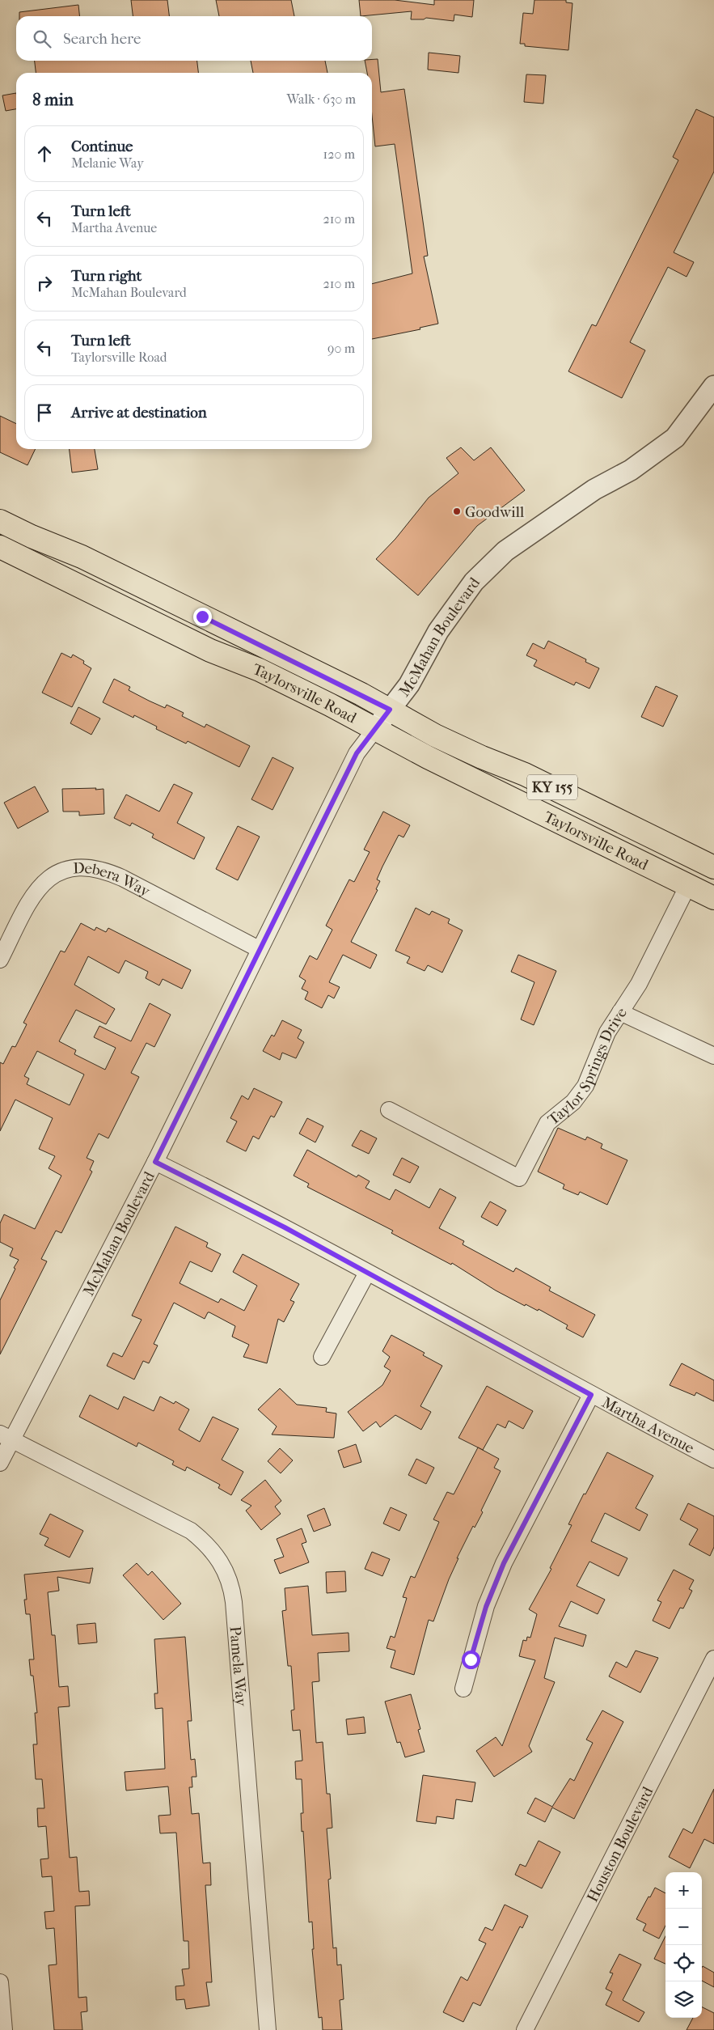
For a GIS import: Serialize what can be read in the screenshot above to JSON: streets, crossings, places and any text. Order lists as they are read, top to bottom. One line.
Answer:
{"streets":{"main road":["Taylorsville Road","KY 155"],"street":["McMahan Boulevard","Debera Way","Taylor Springs Drive","Martha Avenue","Pamela Way","Houston Boulevard"]},"crossings":[["McMahan Boulevard","Taylorsville Road"],["McMahan Boulevard","Debera Way"],["McMahan Boulevard","Martha Avenue"],["McMahan Boulevard","Pamela Way"],["Taylorsville Road","Taylor Springs Drive"]],"places":["Goodwill"],"page":{"search":"Search here","heading":["8 min","Walk · 630 m"],"list":[["Continue","Melanie Way","120 m"],["Turn left","Martha Avenue","210 m"],["Turn right","McMahan Boulevard","210 m"],["Turn left","Taylorsville Road","90 m"],"Arrive at destination"],"map_buttons":["+","−"]}}
